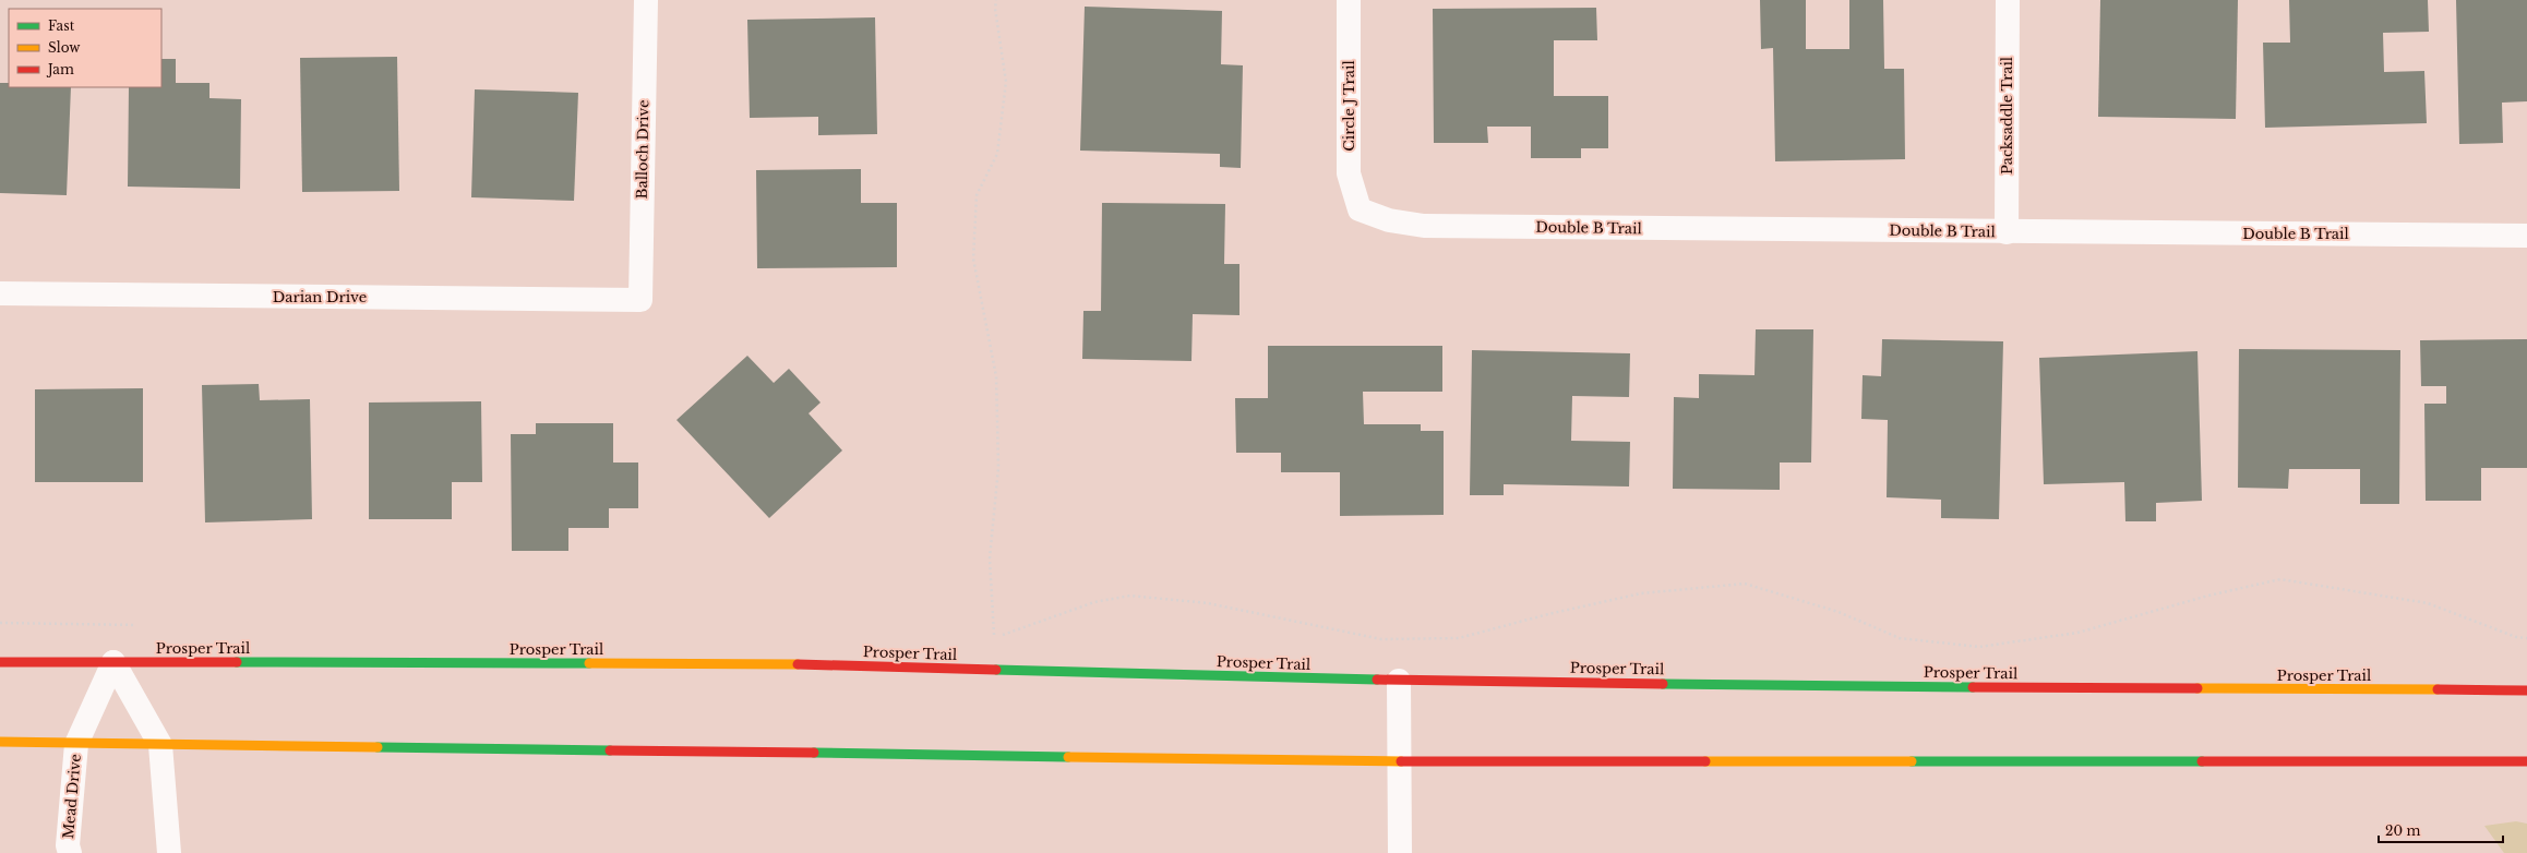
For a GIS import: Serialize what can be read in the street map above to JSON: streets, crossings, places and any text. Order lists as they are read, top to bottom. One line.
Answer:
{"streets":{"main road":["Prosper Trail"],"street":["Circle J Trail","Packsaddle Trail","Balloch Drive","Double B Trail","Darian Drive","Mead Drive"]},"crossings":[["Circle J Trail","Double B Trail"],["Packsaddle Trail","Double B Trail"],["Balloch Drive","Darian Drive"],["Prosper Trail","Mead Drive"]],"legend":["Fast","Slow","Jam"],"scale_bar":"20 m"}
